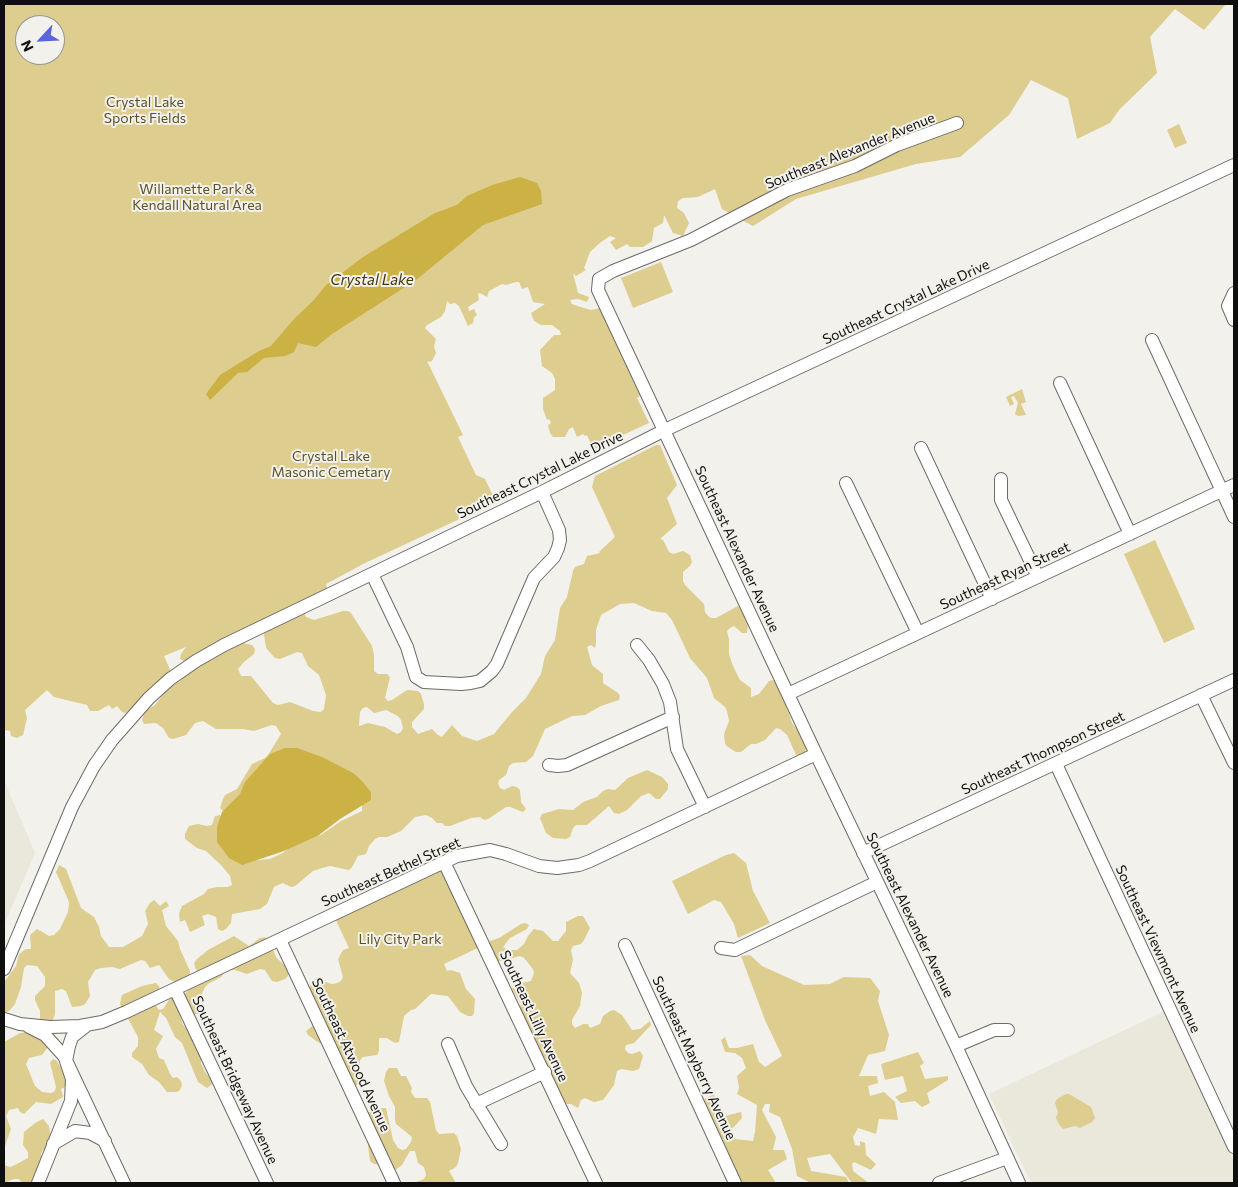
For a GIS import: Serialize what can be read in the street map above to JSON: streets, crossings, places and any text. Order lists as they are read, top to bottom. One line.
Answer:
{"streets":{"street":["Southeast Alexander Avenue","Southeast Crystal Lake Drive","Southeast Ryan Street","Southeast Thompson Street","Southeast Bethel Street","Southeast Viewmont Avenue","Southeast Lilly Avenue","Southeast Atwood Avenue","Southeast Mayberry Avenue","Southeast Bridgeway Avenue"]},"crossings":[["Southeast Alexander Avenue","Southeast Crystal Lake Drive"],["Southeast Alexander Avenue","Southeast Ryan Street"],["Southeast Alexander Avenue","Southeast Thompson Street"],["Southeast Alexander Avenue","Southeast Bethel Street"],["Southeast Thompson Street","Southeast Viewmont Avenue"],["Southeast Bethel Street","Southeast Lilly Avenue"],["Southeast Bethel Street","Southeast Atwood Avenue"],["Southeast Bethel Street","Southeast Bridgeway Avenue"]],"water":["Crystal Lake"],"parks":["Crystal Lake Sports Fields","Willamette Park & Kendall Natural Area","Crystal Lake Masonic Cemetary","Lily City Park"],"north":"bottom left"}
